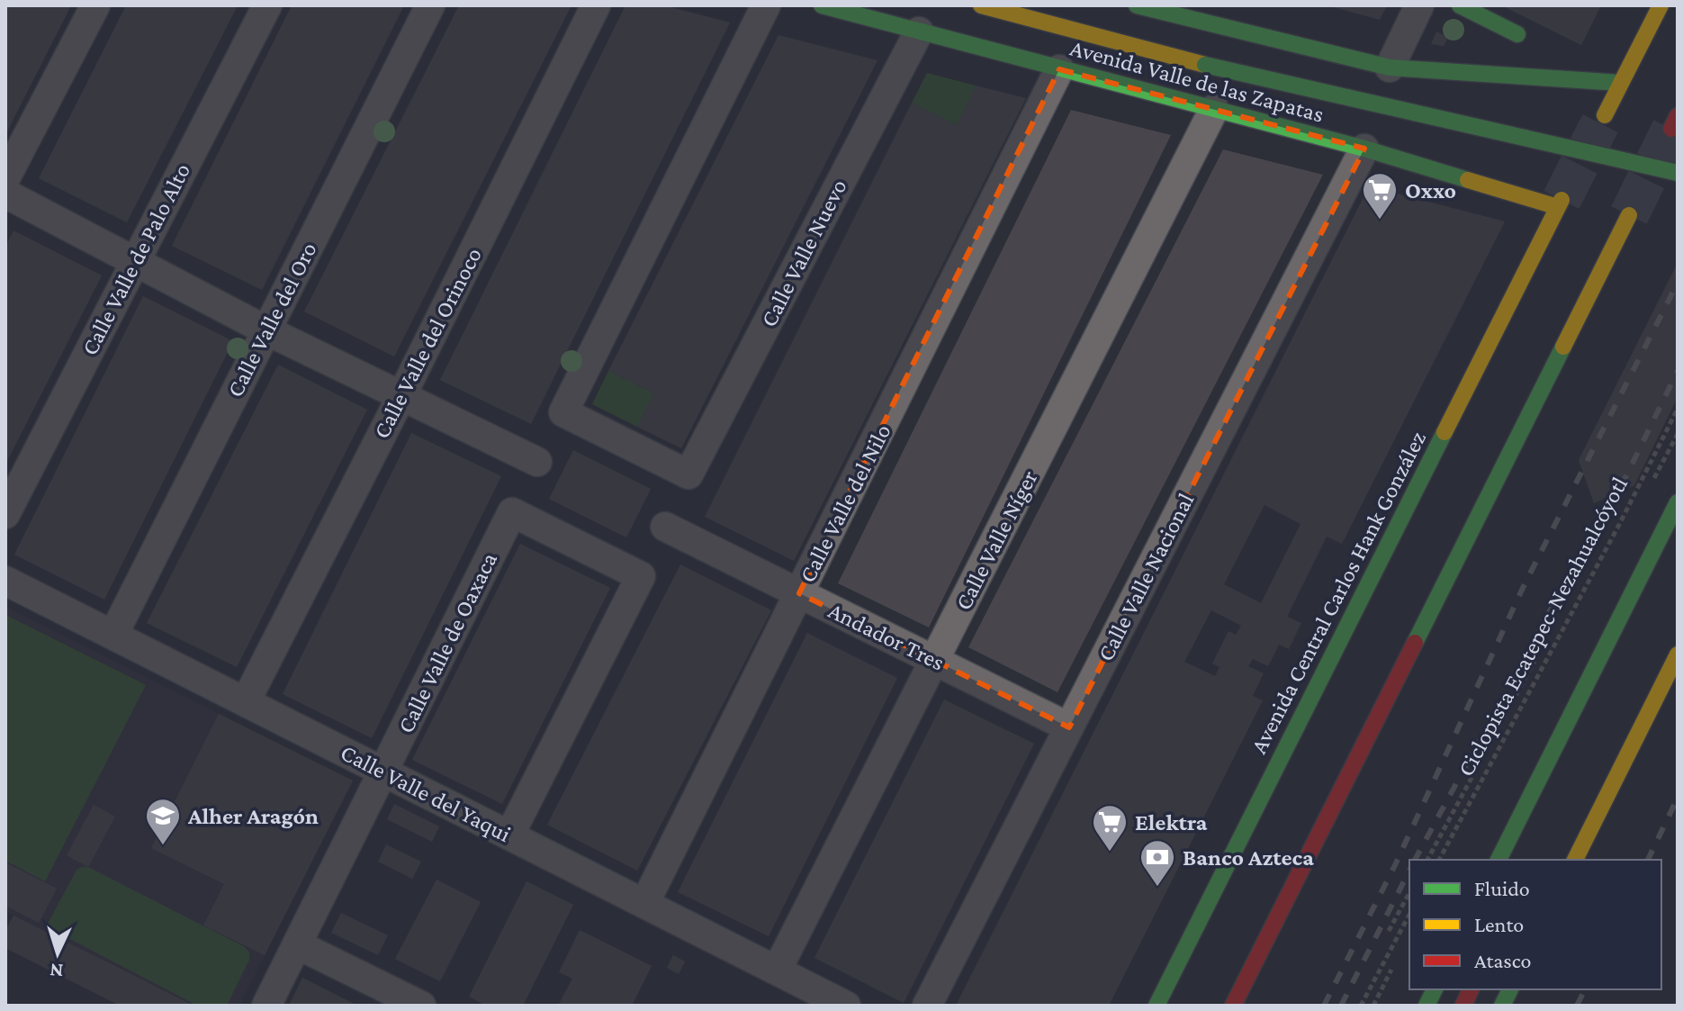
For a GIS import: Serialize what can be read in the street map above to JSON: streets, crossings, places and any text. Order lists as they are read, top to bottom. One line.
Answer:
{"streets":{"main road":["Avenida Valle de las Zapatas","Avenida Central Carlos Hank González"],"street":["Calle Valle Nuevo","Calle Valle de Palo Alto","Calle Valle del Oro","Calle Valle del Orinoco","Calle Valle del Nilo","Calle Valle Níger","Calle Valle Nacional","Andador Tres","Calle Valle de Oaxaca","Calle Valle del Yaqui"],"path":["Ciclopista Ecatepec-Nezahualcóyotl"]},"crossings":[["Avenida Valle de las Zapatas","Calle Valle Nuevo"],["Avenida Valle de las Zapatas","Calle Valle del Nilo"],["Avenida Valle de las Zapatas","Calle Valle Níger"],["Avenida Valle de las Zapatas","Calle Valle Nacional"],["Avenida Valle de las Zapatas","Avenida Central Carlos Hank González"],["Calle Valle del Oro","Calle Valle del Yaqui"],["Calle Valle del Orinoco","Calle Valle del Yaqui"],["Calle Valle del Nilo","Andador Tres"],["Calle Valle del Nilo","Calle Valle del Yaqui"],["Calle Valle Níger","Andador Tres"],["Calle Valle Níger","Calle Valle del Yaqui"],["Calle Valle Nacional","Andador Tres"],["Calle Valle de Oaxaca","Calle Valle del Yaqui"]],"places":{"supermarket":["Oxxo","Elektra"],"school or university":["Alher Aragón"],"bank":["Banco Azteca"]},"legend":["Fluido","Lento","Atasco"],"north":"bottom"}
